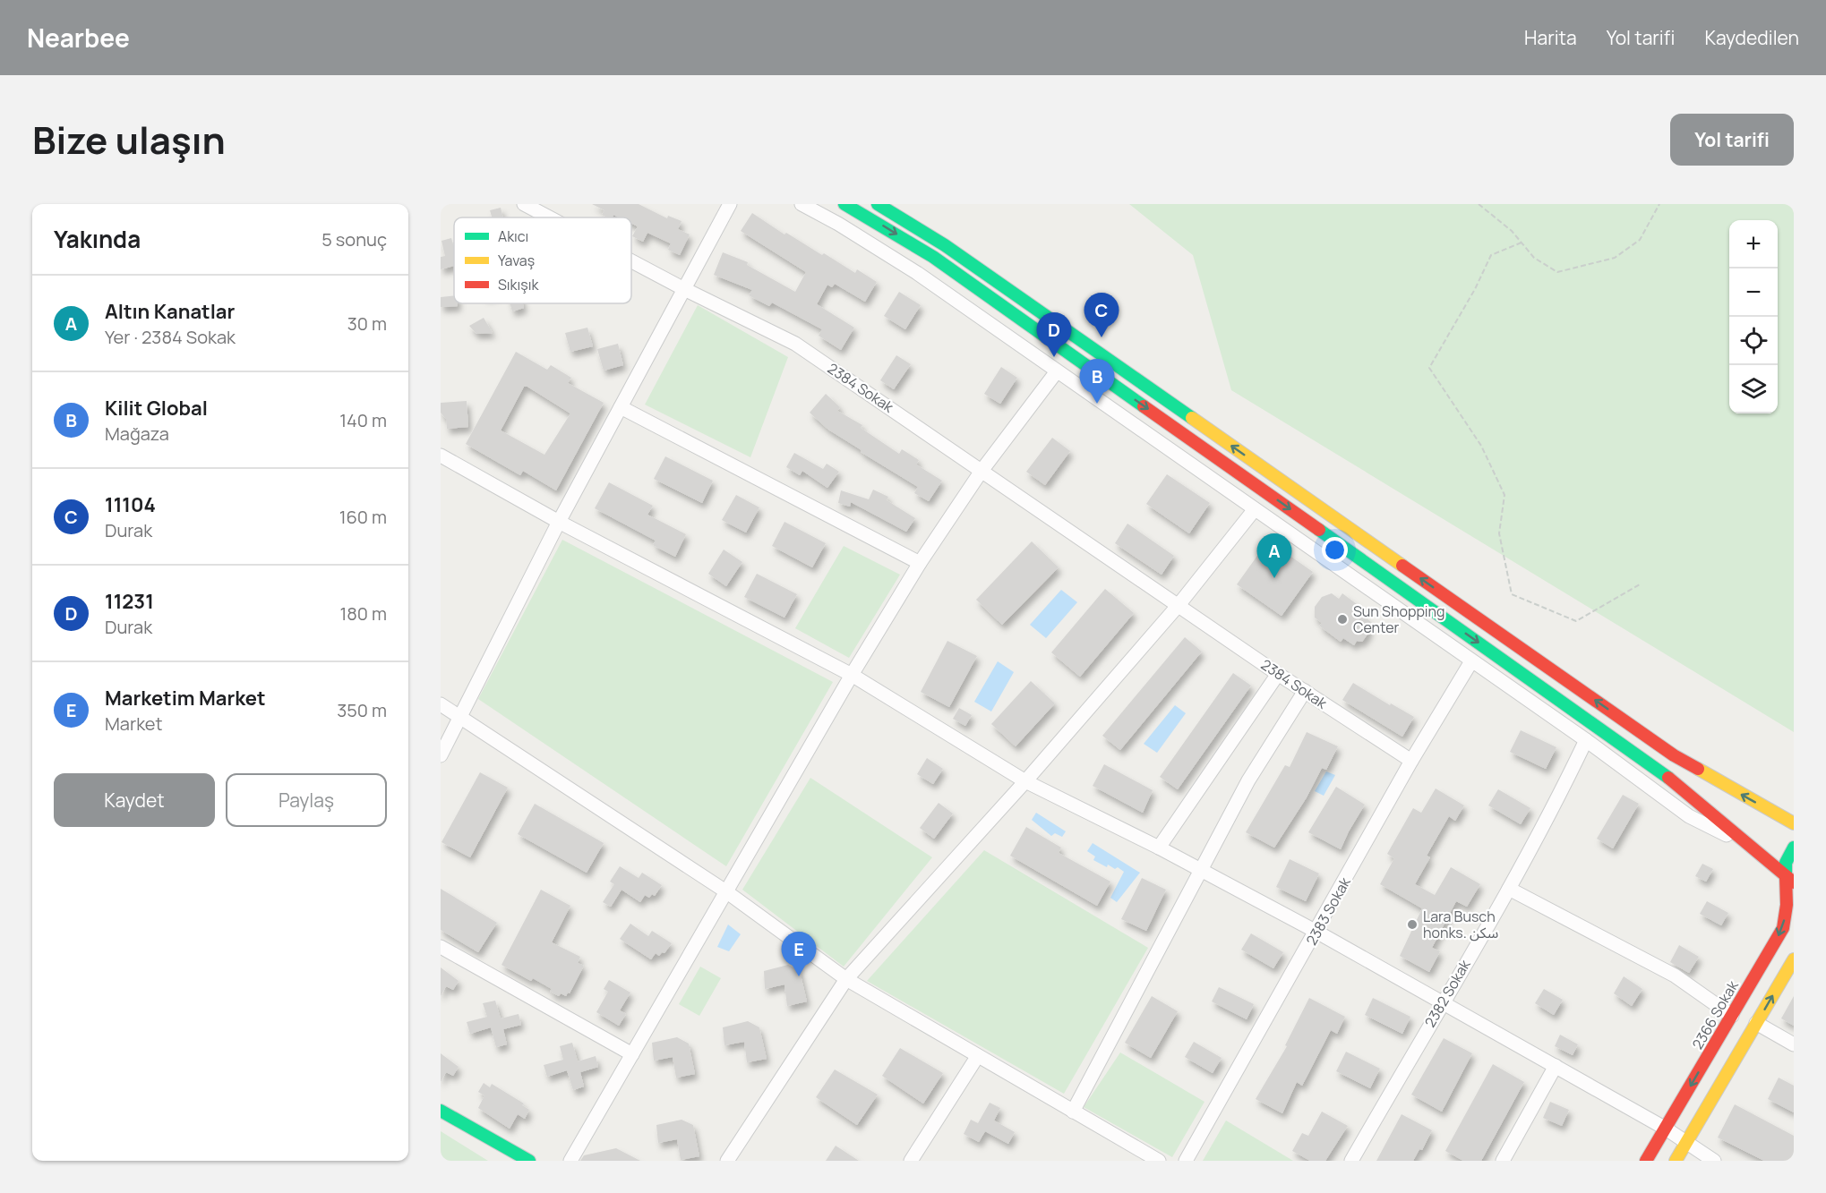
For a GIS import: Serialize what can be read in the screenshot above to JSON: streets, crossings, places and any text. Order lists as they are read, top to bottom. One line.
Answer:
{"streets":{"main road":["2366 Sokak"],"street":["2384 Sokak","2383 Sokak","2382 Sokak"]},"crossings":[["2384 Sokak","2383 Sokak"]],"places":["Sun Shopping Center","Lara Busch honks. سكن"],"legend":["Akıcı","Yavaş","Sıkışık"],"page":{"header":"Nearbee","nav":["Harita","Yol tarifi","Kaydedilen"],"title":"Bize ulaşın","buttons":["Yol tarifi",["Kaydet","Paylaş"]],"heading":["Yakında","5 sonuç"],"map_buttons":["+","−"],"list":[{"mark":"A","name":"Altın Kanatlar","note":"Yer · 2384 Sokak","value":"30 m"},{"mark":"B","name":"Kilit Global","note":"Mağaza","value":"140 m"},{"mark":"C","name":"11104","note":"Durak","value":"160 m"},{"mark":"D","name":"11231","note":"Durak","value":"180 m"},{"mark":"E","name":"Marketim Market","note":"Market","value":"350 m"}],"pins":["C","D","B","A","E"]}}
